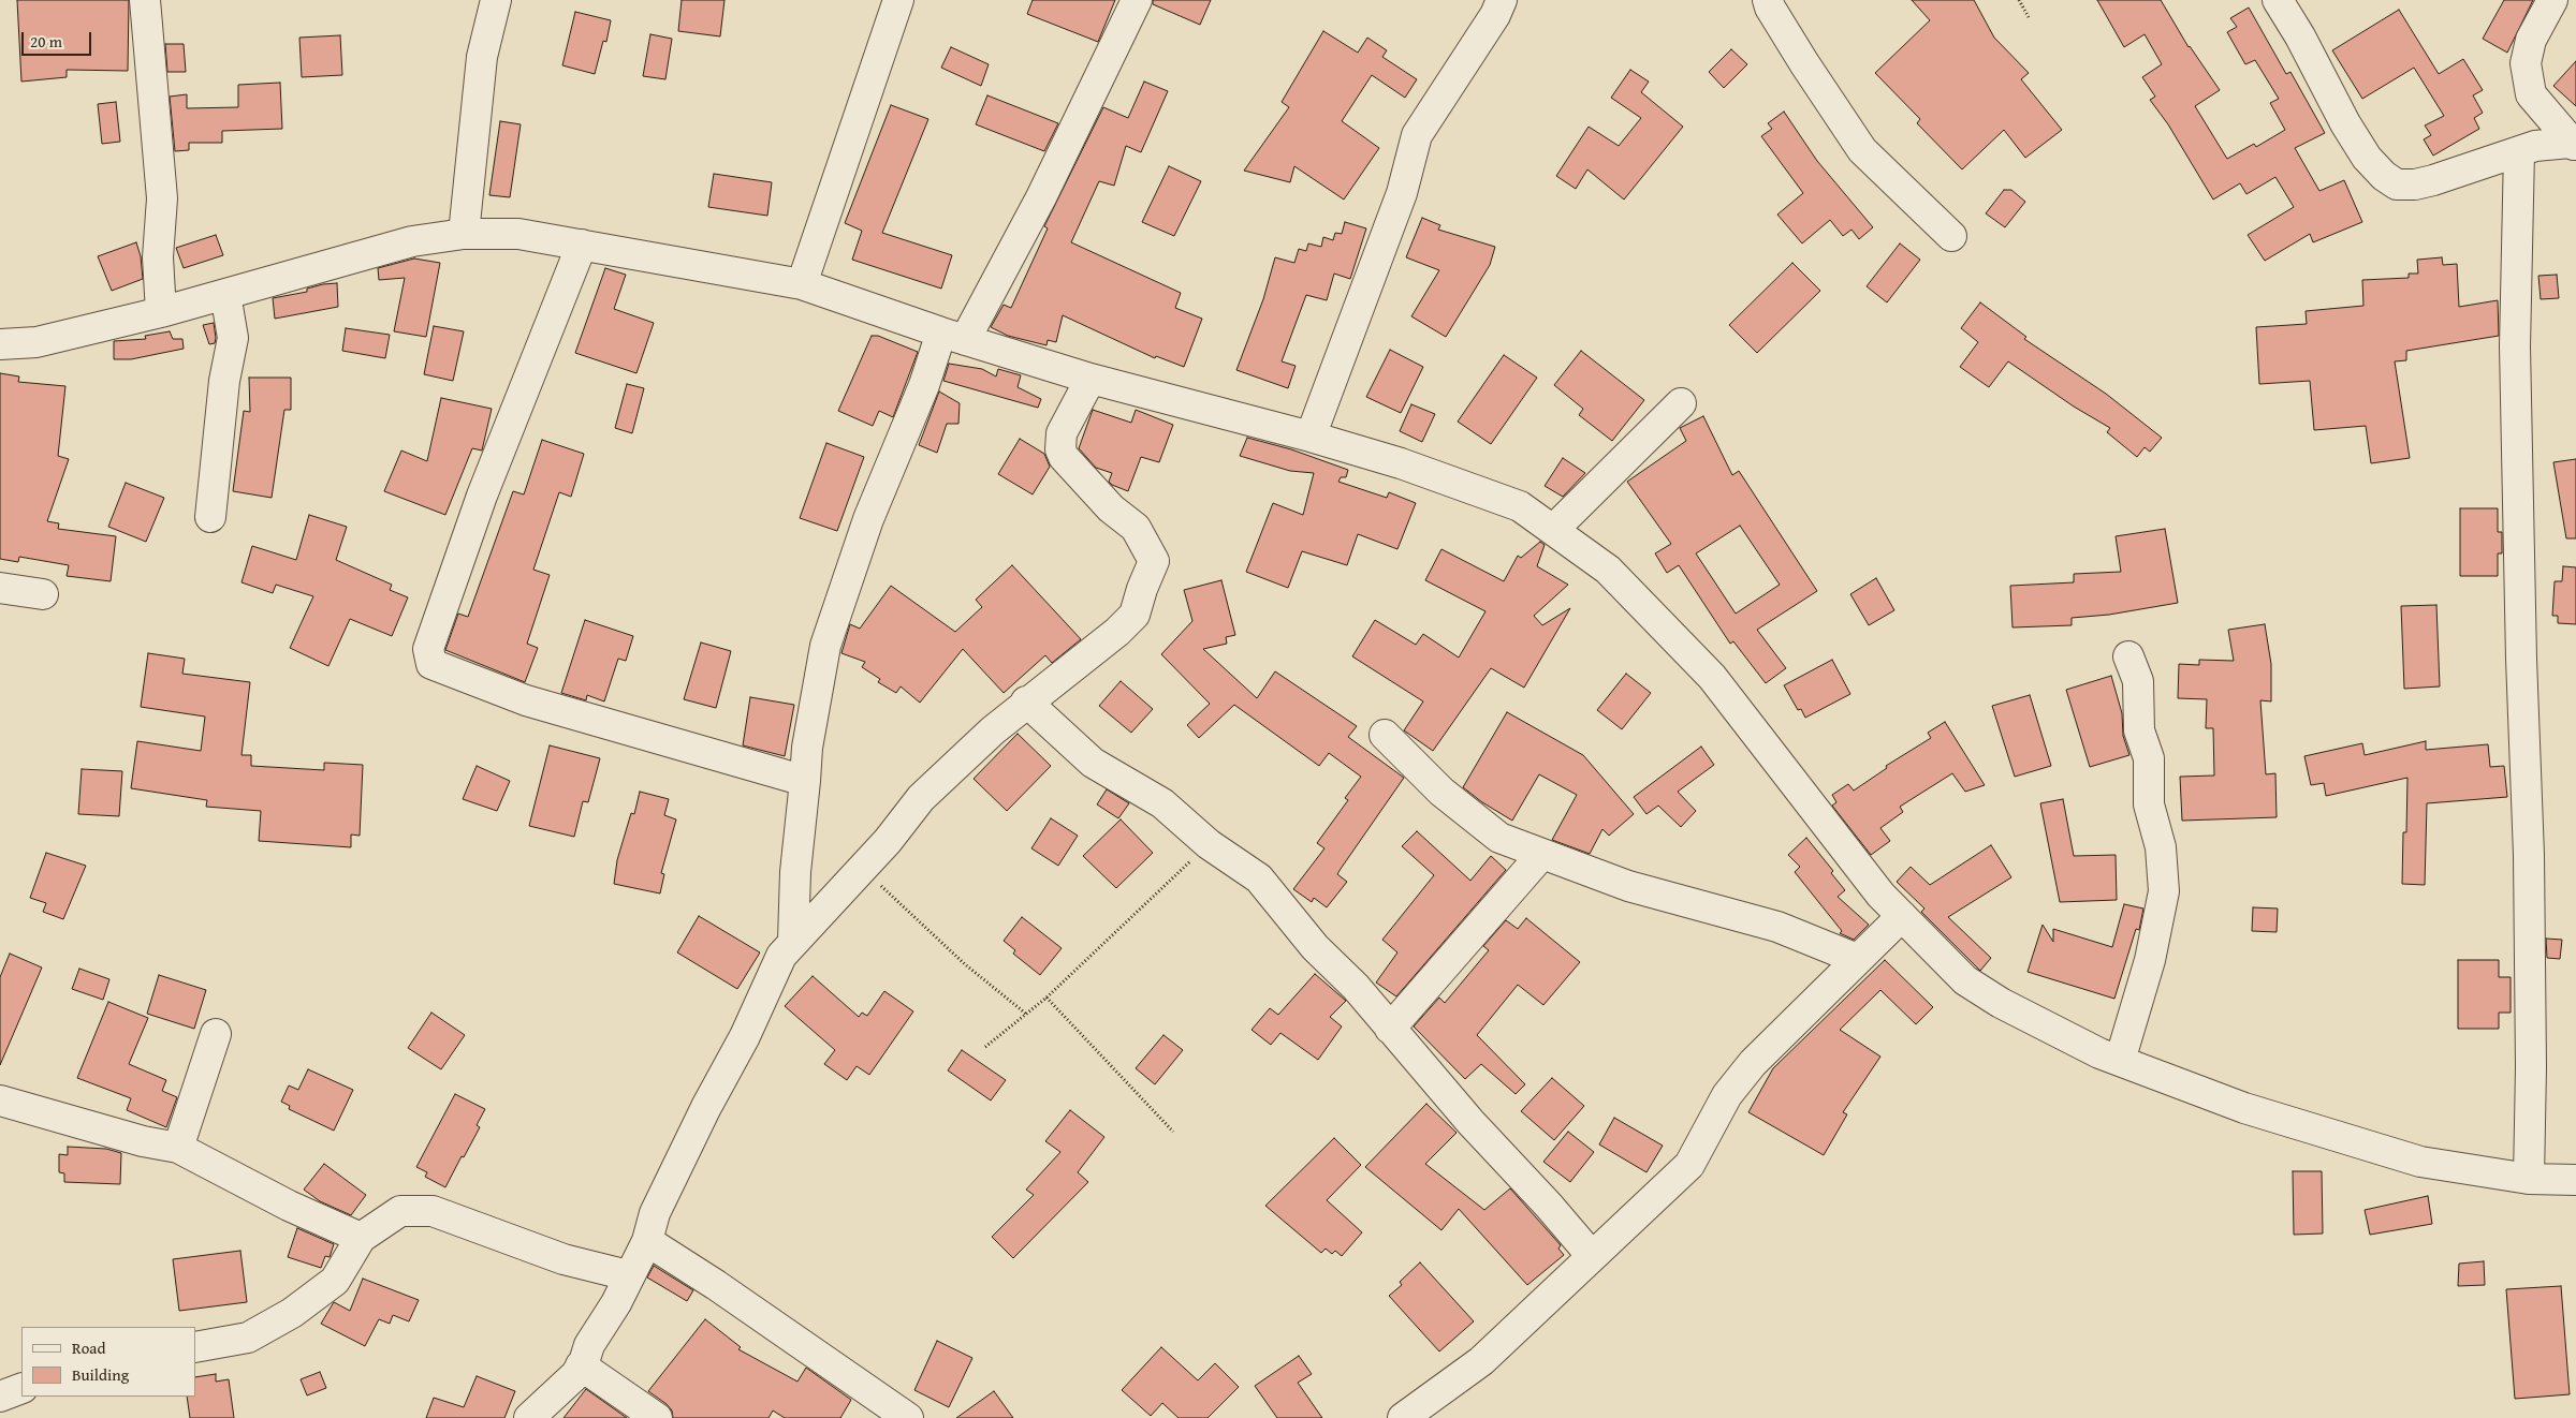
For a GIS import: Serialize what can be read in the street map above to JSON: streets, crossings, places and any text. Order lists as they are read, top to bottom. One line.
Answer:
{"legend":["Road","Building"],"scale_bar":"20 m"}
